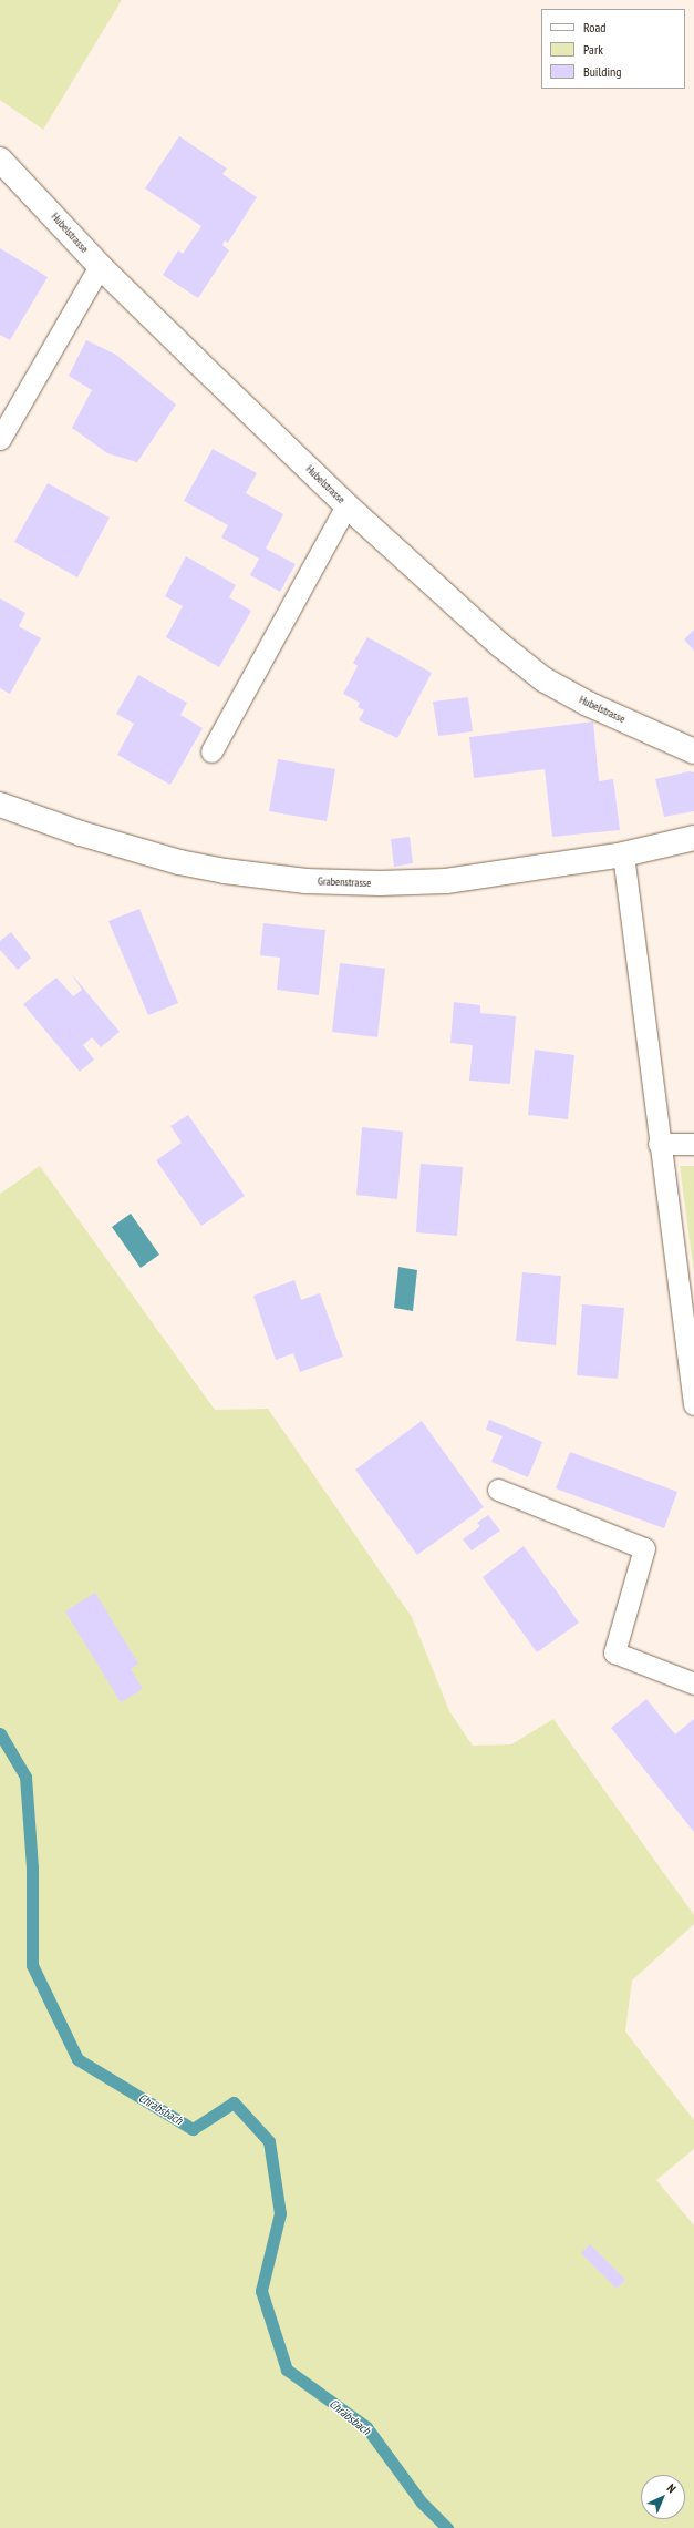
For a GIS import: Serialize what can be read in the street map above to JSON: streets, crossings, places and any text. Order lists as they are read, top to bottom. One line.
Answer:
{"streets":{"street":["Hubelstrasse","Grabenstrasse"]},"water":["Chräbsbach"],"legend":["Road","Park","Building"],"north":"top right"}
